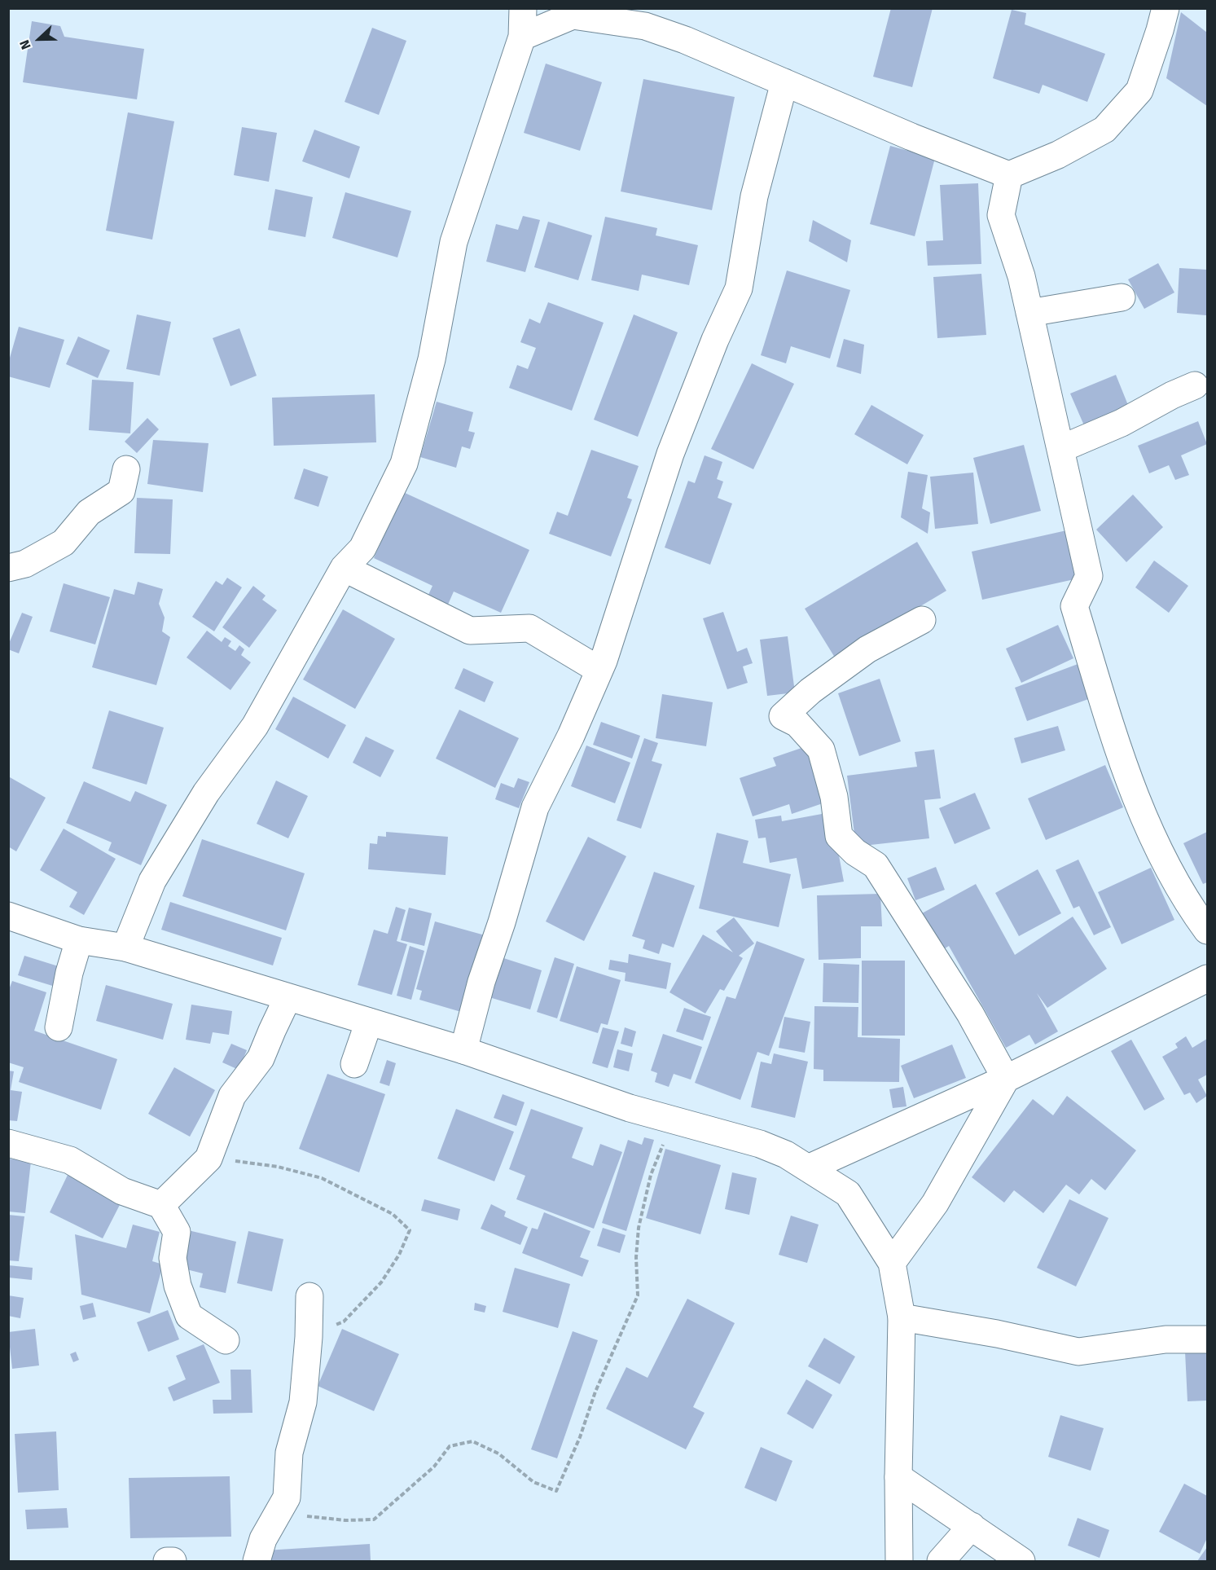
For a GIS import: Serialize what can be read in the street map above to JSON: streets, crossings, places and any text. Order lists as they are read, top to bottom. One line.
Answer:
{"north":"left"}
